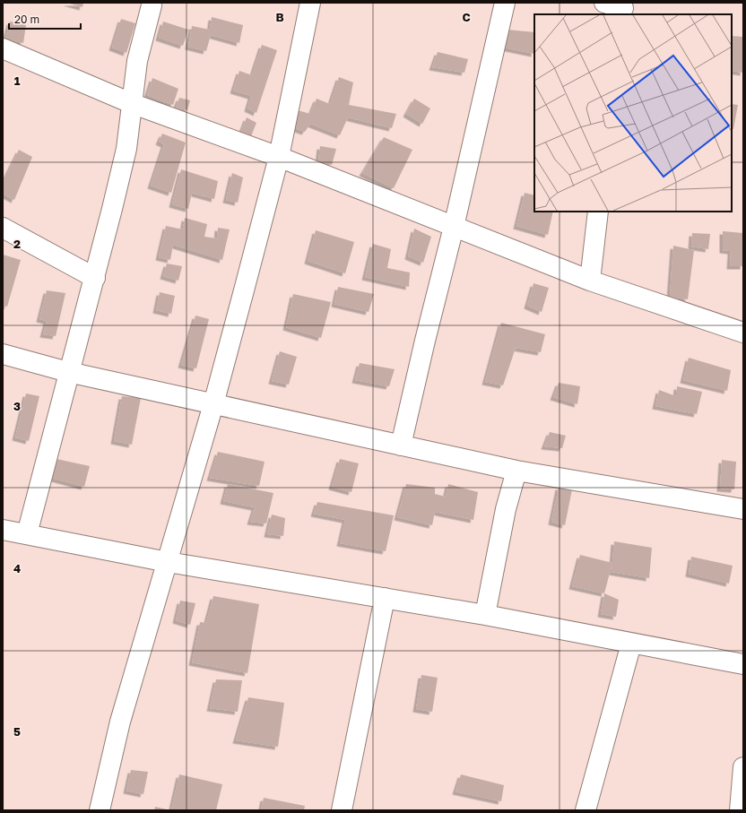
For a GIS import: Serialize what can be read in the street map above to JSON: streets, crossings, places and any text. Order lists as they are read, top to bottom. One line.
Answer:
{"scale_bar":"20 m","grid":{"columns":["B","C"],"rows":["1","2","3","4","5"]}}
